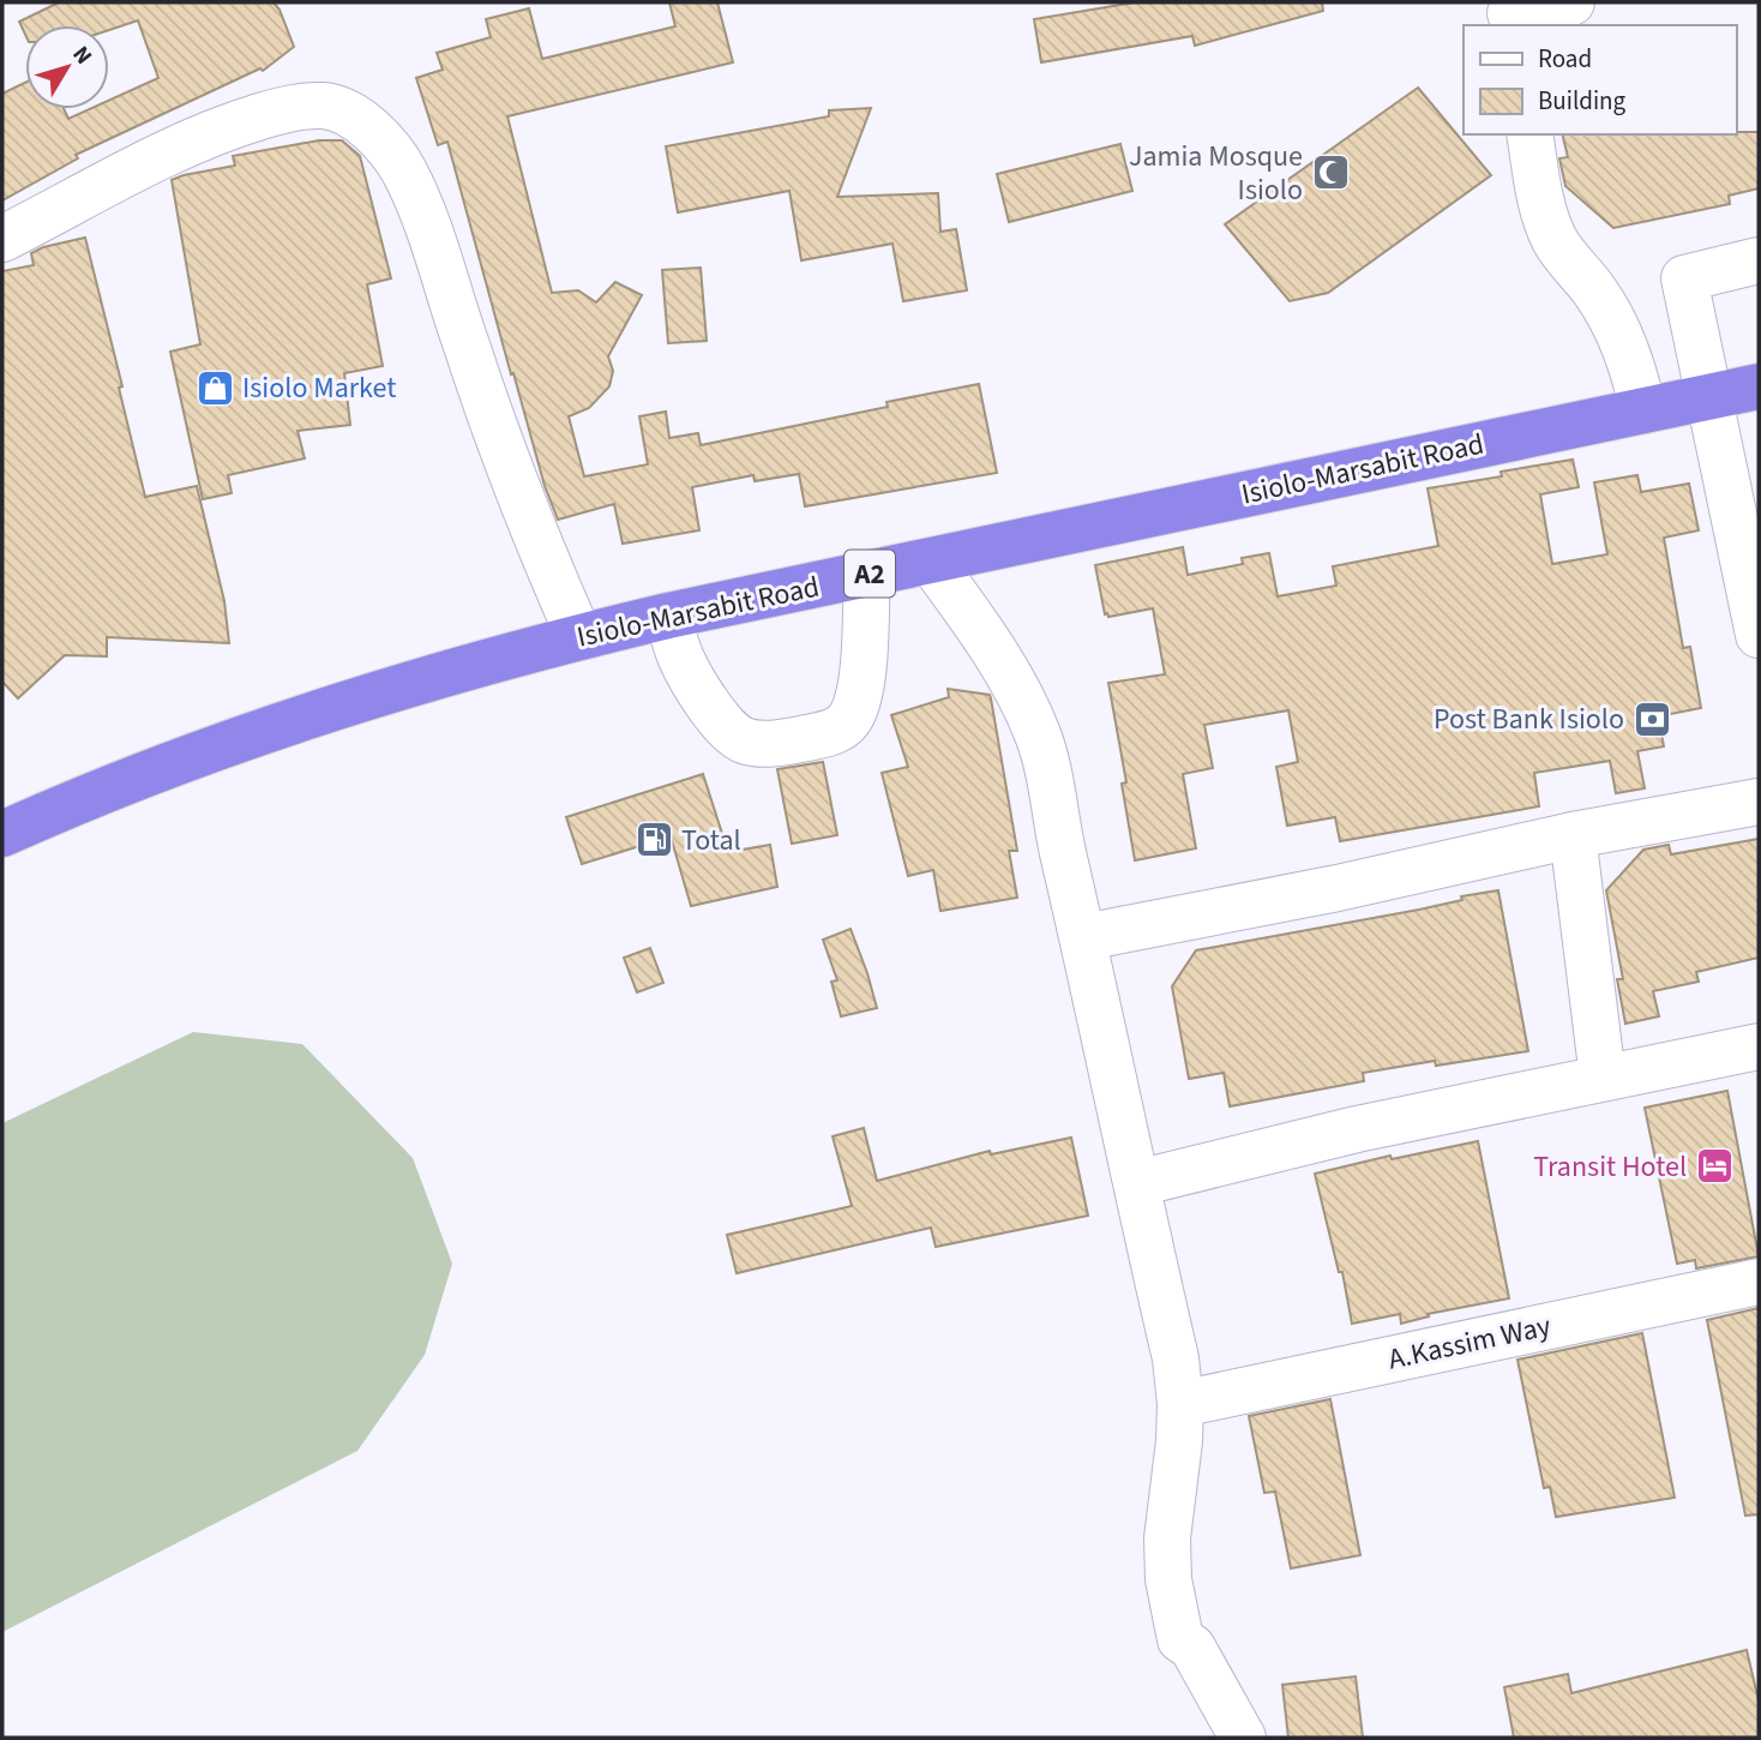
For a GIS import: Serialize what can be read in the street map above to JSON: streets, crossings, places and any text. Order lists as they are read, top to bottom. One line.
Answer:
{"streets":{"highway":["Isiolo-Marsabit Road","A2"],"street":["A.Kassim Way"]},"places":{"mosque":["Jamia Mosque Isiolo"],"shop":["Isiolo Market"],"bank":["Post Bank Isiolo"],"fuel station":["Total"],"hotel":["Transit Hotel"]},"legend":["Road","Building"],"north":"top right"}
